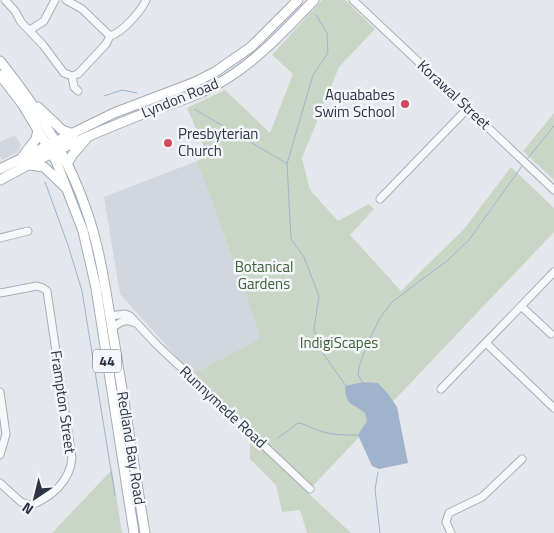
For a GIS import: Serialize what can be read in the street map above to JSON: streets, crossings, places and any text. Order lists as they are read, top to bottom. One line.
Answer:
{"streets":{"main road":["Lyndon Road","44","Redland Bay Road"],"street":["Korawal Street","Frampton Street","Runnymede Road"]},"crossings":[["Lyndon Road","Redland Bay Road"],["Runnymede Road","Redland Bay Road"]],"parks":["Botanical Gardens","IndigiScapes"],"places":["Aquababes Swim School","Presbyterian Church"],"north":"bottom left"}
